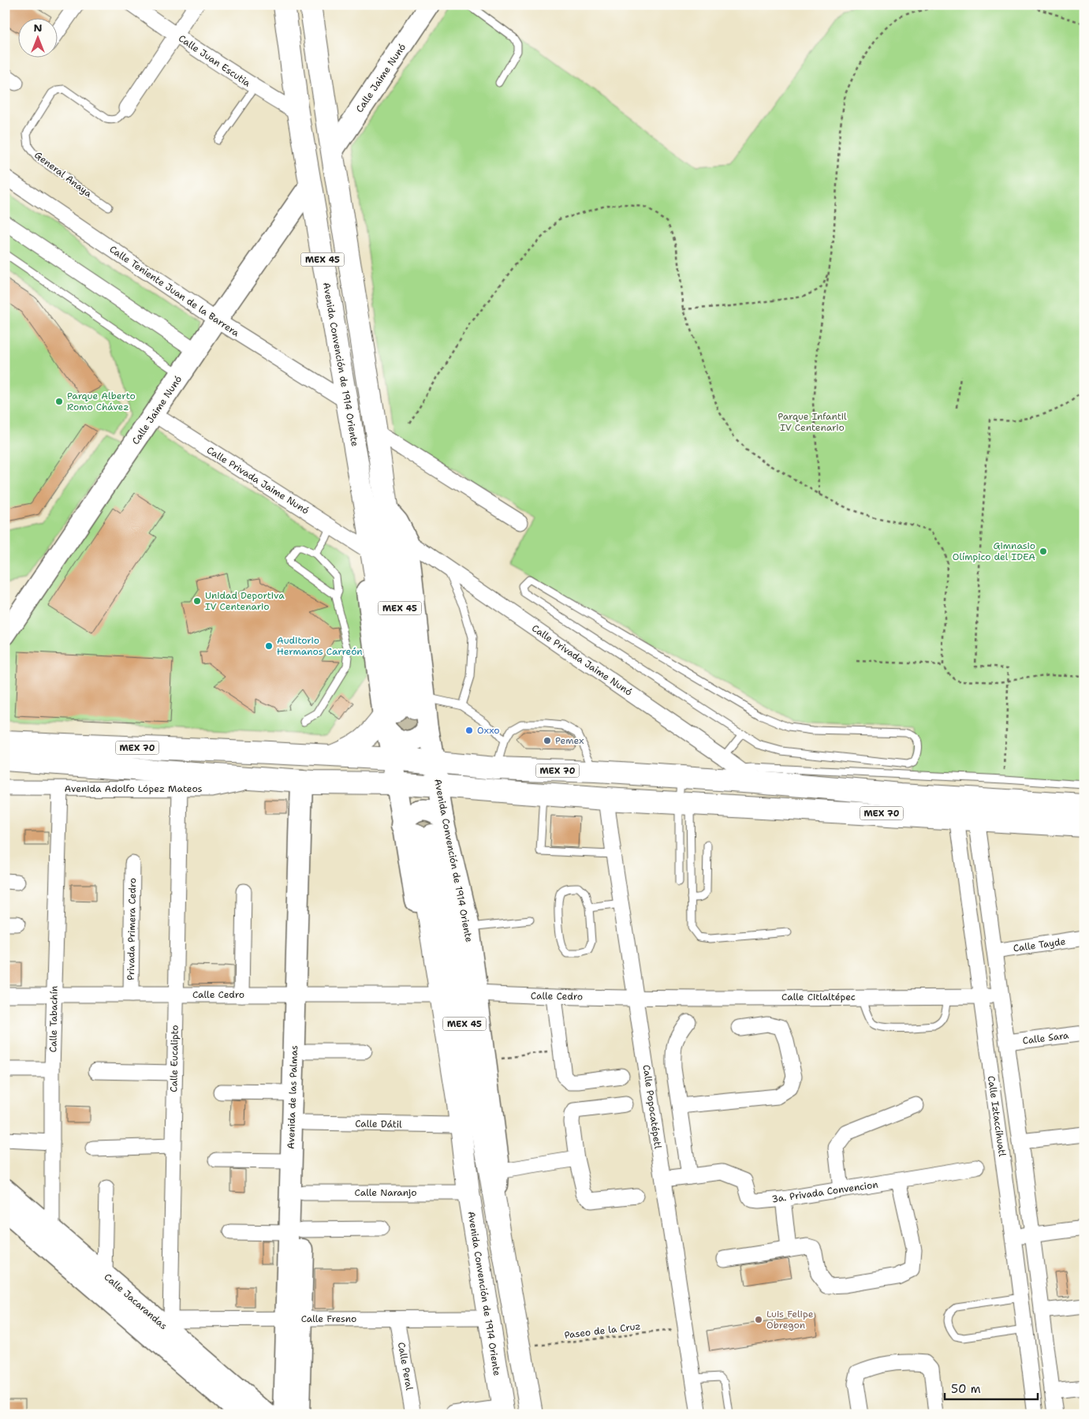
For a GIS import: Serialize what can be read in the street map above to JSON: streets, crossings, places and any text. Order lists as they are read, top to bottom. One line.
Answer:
{"streets":{"main road":["MEX 45","Avenida Convención de 1914 Oriente","MEX 70"],"street":["Calle Juan Escutia","Calle Jaime Nunó","Calle Teniente Juan de la Barrera","Calle Privada Jaime Nunó","Avenida Adolfo López Mateos","Privada Primera Cedro","Calle Tayde","Calle Cedro","Calle Citlaltépec","Calle Tabachín","Calle Sara","Calle Eucalipto","Avenida de las Palmas","Calle Popocatépetl","Calle Iztaccíhuatl","Calle Dátil","3a. Privada Convencion","Calle Naranjo","Calle Jacarandas","Calle Fresno","Calle Peral"],"lane":["General Anaya"],"path":["Paseo de la Cruz"]},"crossings":[["Calle Juan Escutia","Avenida Convención de 1914 Oriente"],["Calle Jaime Nunó","Calle Teniente Juan de la Barrera"],["Calle Jaime Nunó","Avenida Convención de 1914 Oriente"],["Calle Jaime Nunó","Calle Privada Jaime Nunó"],["Calle Teniente Juan de la Barrera","Avenida Convención de 1914 Oriente"],["Avenida Convención de 1914 Oriente","Calle Privada Jaime Nunó"],["Avenida Convención de 1914 Oriente","MEX 70"],["Avenida Convención de 1914 Oriente","Calle Cedro"],["Avenida Convención de 1914 Oriente","Calle Dátil"],["Avenida Convención de 1914 Oriente","Calle Naranjo"],["Avenida Convención de 1914 Oriente","Calle Fresno"],["Avenida Convención de 1914 Oriente","Paseo de la Cruz"],["Calle Privada Jaime Nunó","MEX 70"],["MEX 70","Avenida Adolfo López Mateos"],["MEX 70","Avenida de las Palmas"],["MEX 70","Calle Popocatépetl"],["MEX 70","Calle Iztaccíhuatl"],["Avenida Adolfo López Mateos","Calle Tabachín"],["Avenida Adolfo López Mateos","Calle Eucalipto"],["Privada Primera Cedro","Calle Cedro"],["Calle Tayde","Calle Iztaccíhuatl"],["Calle Cedro","Calle Citlaltépec"],["Calle Cedro","Calle Tabachín"],["Calle Cedro","Calle Eucalipto"],["Calle Cedro","Avenida de las Palmas"],["Calle Cedro","Calle Popocatépetl"],["Calle Citlaltépec","Calle Popocatépetl"],["Calle Citlaltépec","Calle Iztaccíhuatl"],["Calle Tabachín","Calle Jacarandas"],["Calle Sara","Calle Iztaccíhuatl"],["Calle Eucalipto","Calle Jacarandas"],["Calle Eucalipto","Calle Fresno"],["Avenida de las Palmas","Calle Dátil"],["Avenida de las Palmas","Calle Naranjo"],["Avenida de las Palmas","Calle Fresno"],["Calle Popocatépetl","3a. Privada Convencion"],["Calle Popocatépetl","Paseo de la Cruz"],["Calle Jacarandas","Calle Fresno"],["Calle Fresno","Calle Peral"]],"parks":["Parque Infantil IV Centenario"],"places":["Parque Alberto Romo Chávez","Gimnasio Olímpico del IDEA","Unidad Deportiva IV Centenario","Auditorio Hermanos Carreón","Oxxo","Pemex","Luis Felipe Obregon"],"scale_bar":"50 m","north":"top"}
